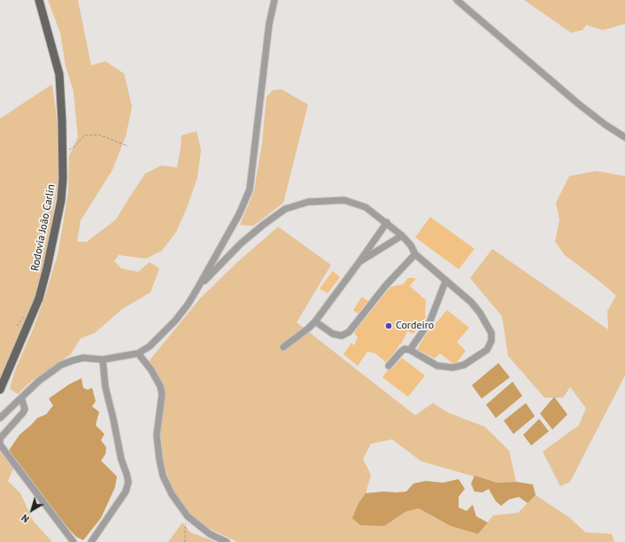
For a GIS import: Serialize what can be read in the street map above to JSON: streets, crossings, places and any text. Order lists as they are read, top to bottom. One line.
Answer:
{"streets":{"main road":["Rodovia João Carlin"]},"places":["Cordeiro"],"north":"bottom left"}
